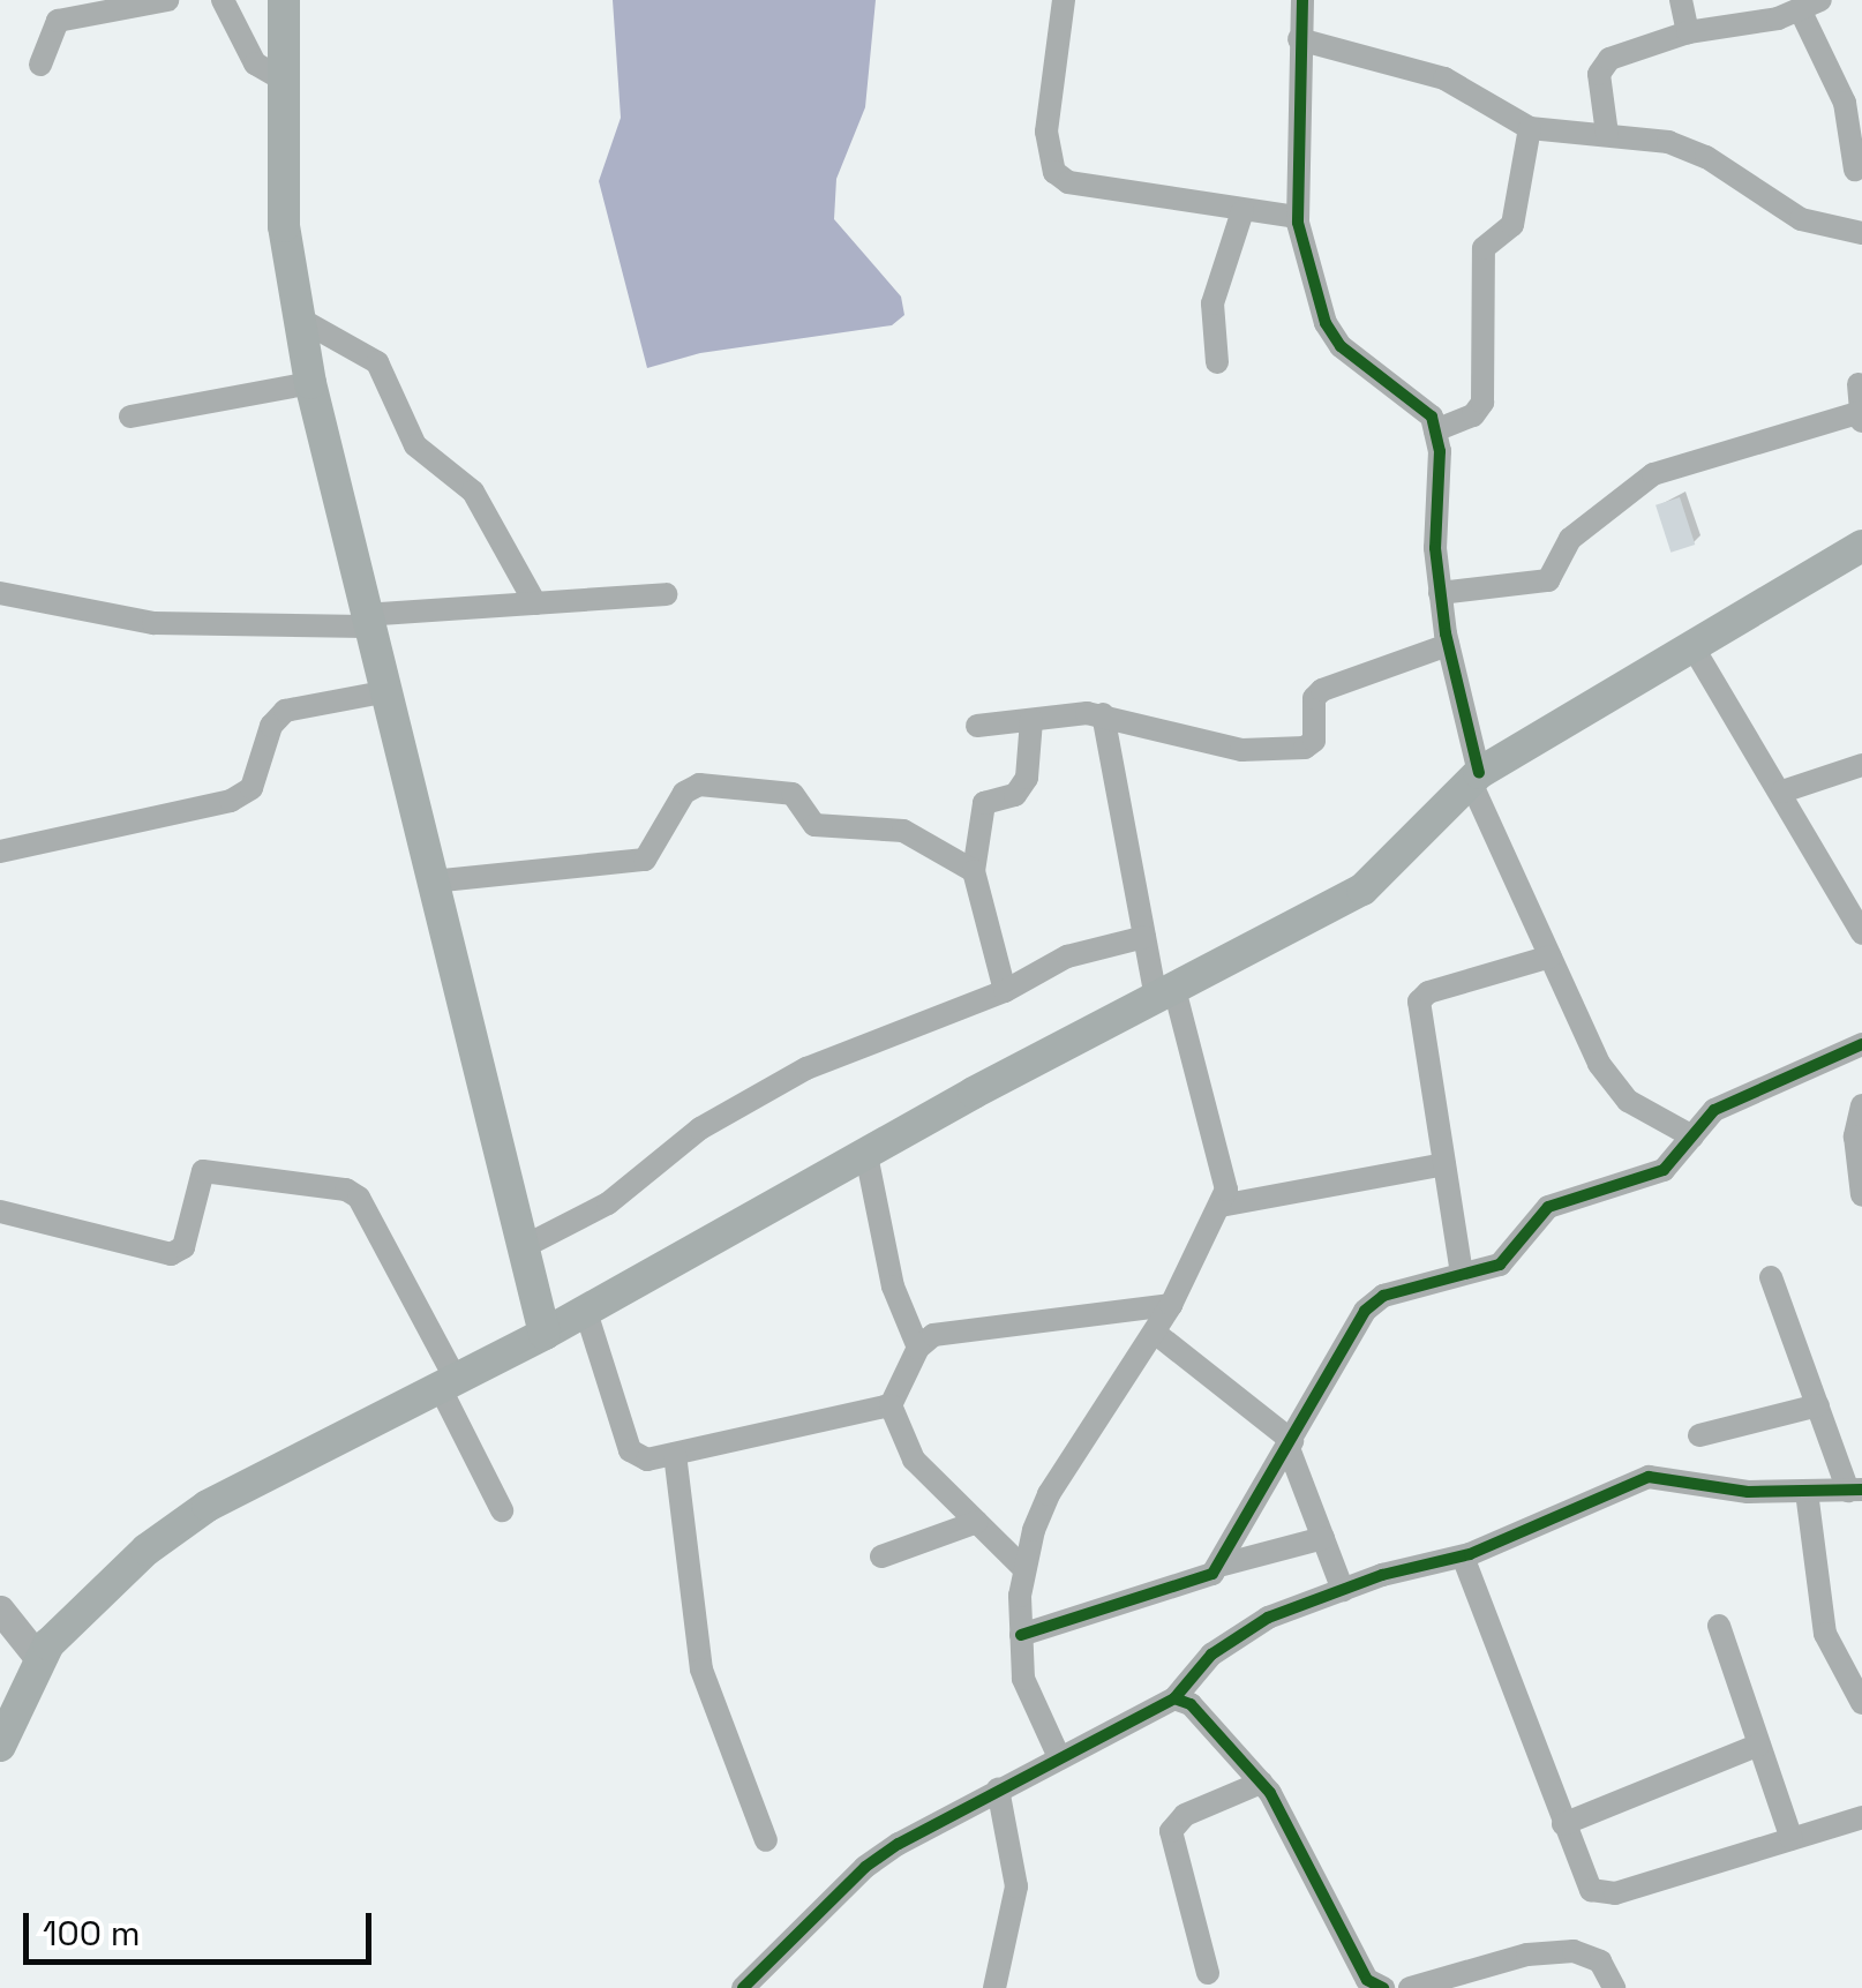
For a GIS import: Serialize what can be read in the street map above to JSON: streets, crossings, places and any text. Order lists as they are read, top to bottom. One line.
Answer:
{"scale_bar":"100 m"}
